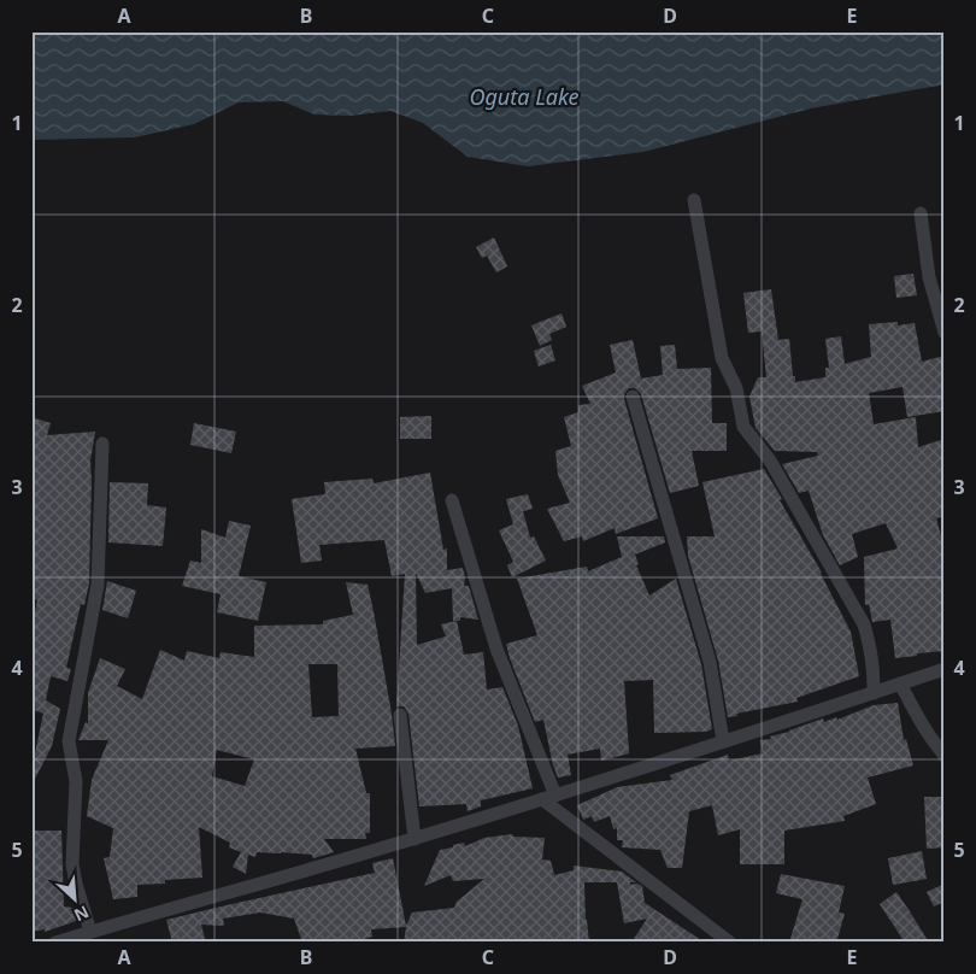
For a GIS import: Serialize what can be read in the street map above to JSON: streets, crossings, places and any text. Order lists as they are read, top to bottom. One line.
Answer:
{"water":["Oguta Lake"],"north":"bottom right","grid":{"columns":["A","B","C","D","E"],"rows":["1","2","3","4","5"]}}
